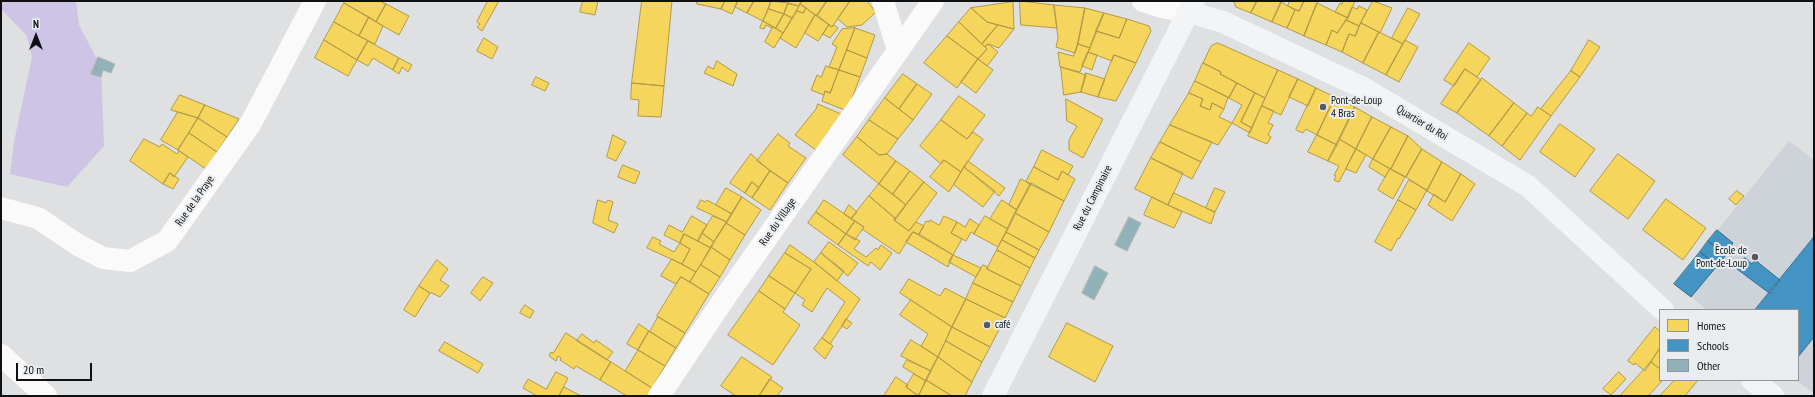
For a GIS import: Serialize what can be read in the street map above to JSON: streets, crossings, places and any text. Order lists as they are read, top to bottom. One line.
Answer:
{"streets":{"street":["Quartier du Roi","Rue du Campinaire","Rue de la Praye","Rue du Village"]},"crossings":[["Quartier du Roi","Rue du Campinaire"]],"places":["Pont-de-Loup 4 Bras","Ècole de Pont-de-Loup","café"],"legend":["Homes","Schools","Other"],"scale_bar":"20 m","north":"top"}
